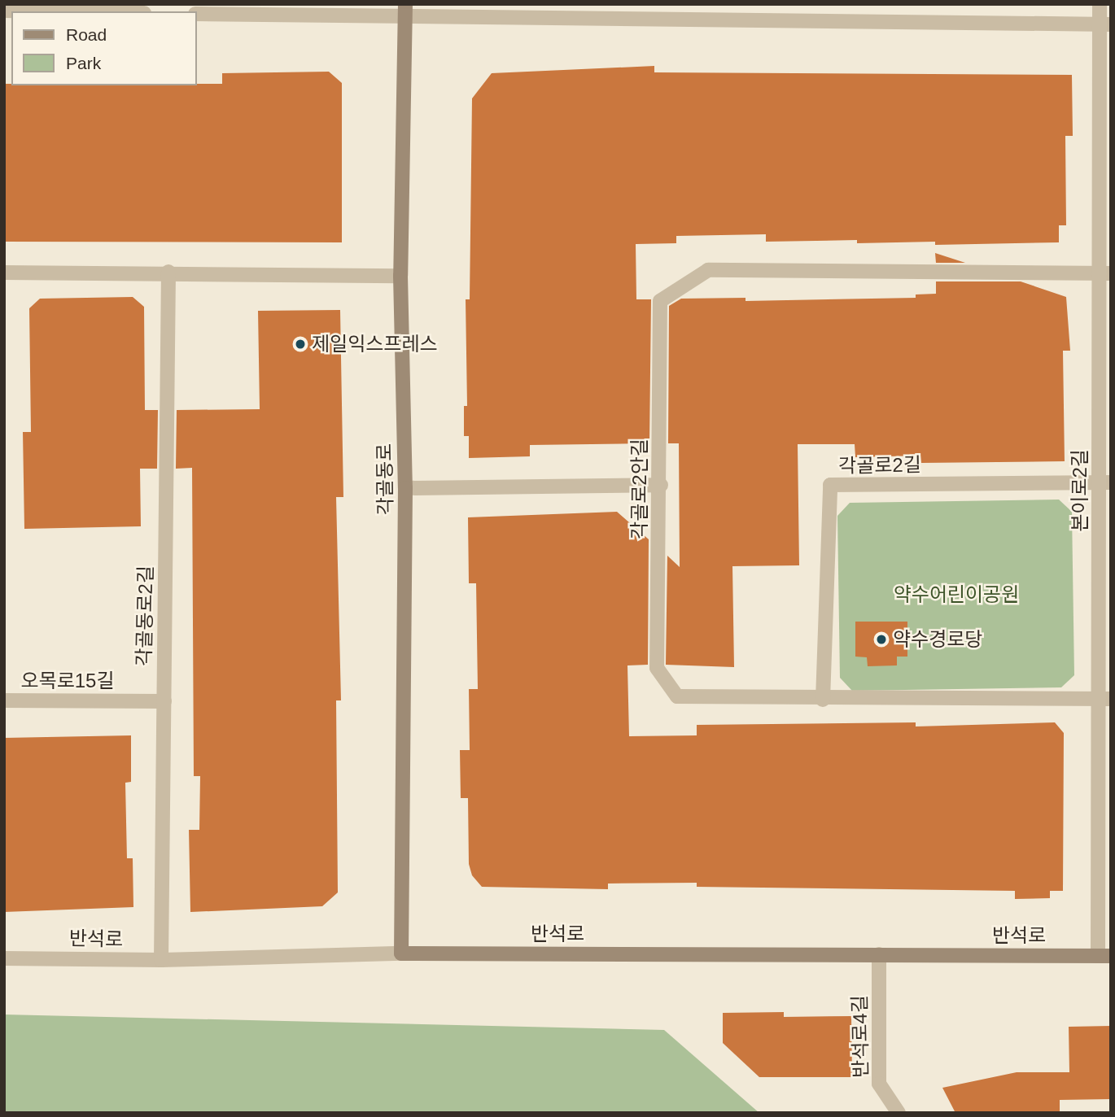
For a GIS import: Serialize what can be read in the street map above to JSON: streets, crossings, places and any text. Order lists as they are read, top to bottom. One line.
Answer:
{"streets":{"street":["각골로2길","각골동로","각골로2안길","본이로2길","각골동로2길","오목로15길","반석로","반석로4길"]},"crossings":[["각골로2길","각골로2안길"],["각골로2길","본이로2길"],["각골동로","반석로"],["각골로2안길","본이로2길"],["본이로2길","반석로"],["각골동로2길","오목로15길"],["각골동로2길","반석로"],["반석로","반석로4길"]],"parks":["약수어린이공원"],"places":["제일익스프레스","약수경로당"],"legend":["Road","Park"]}
